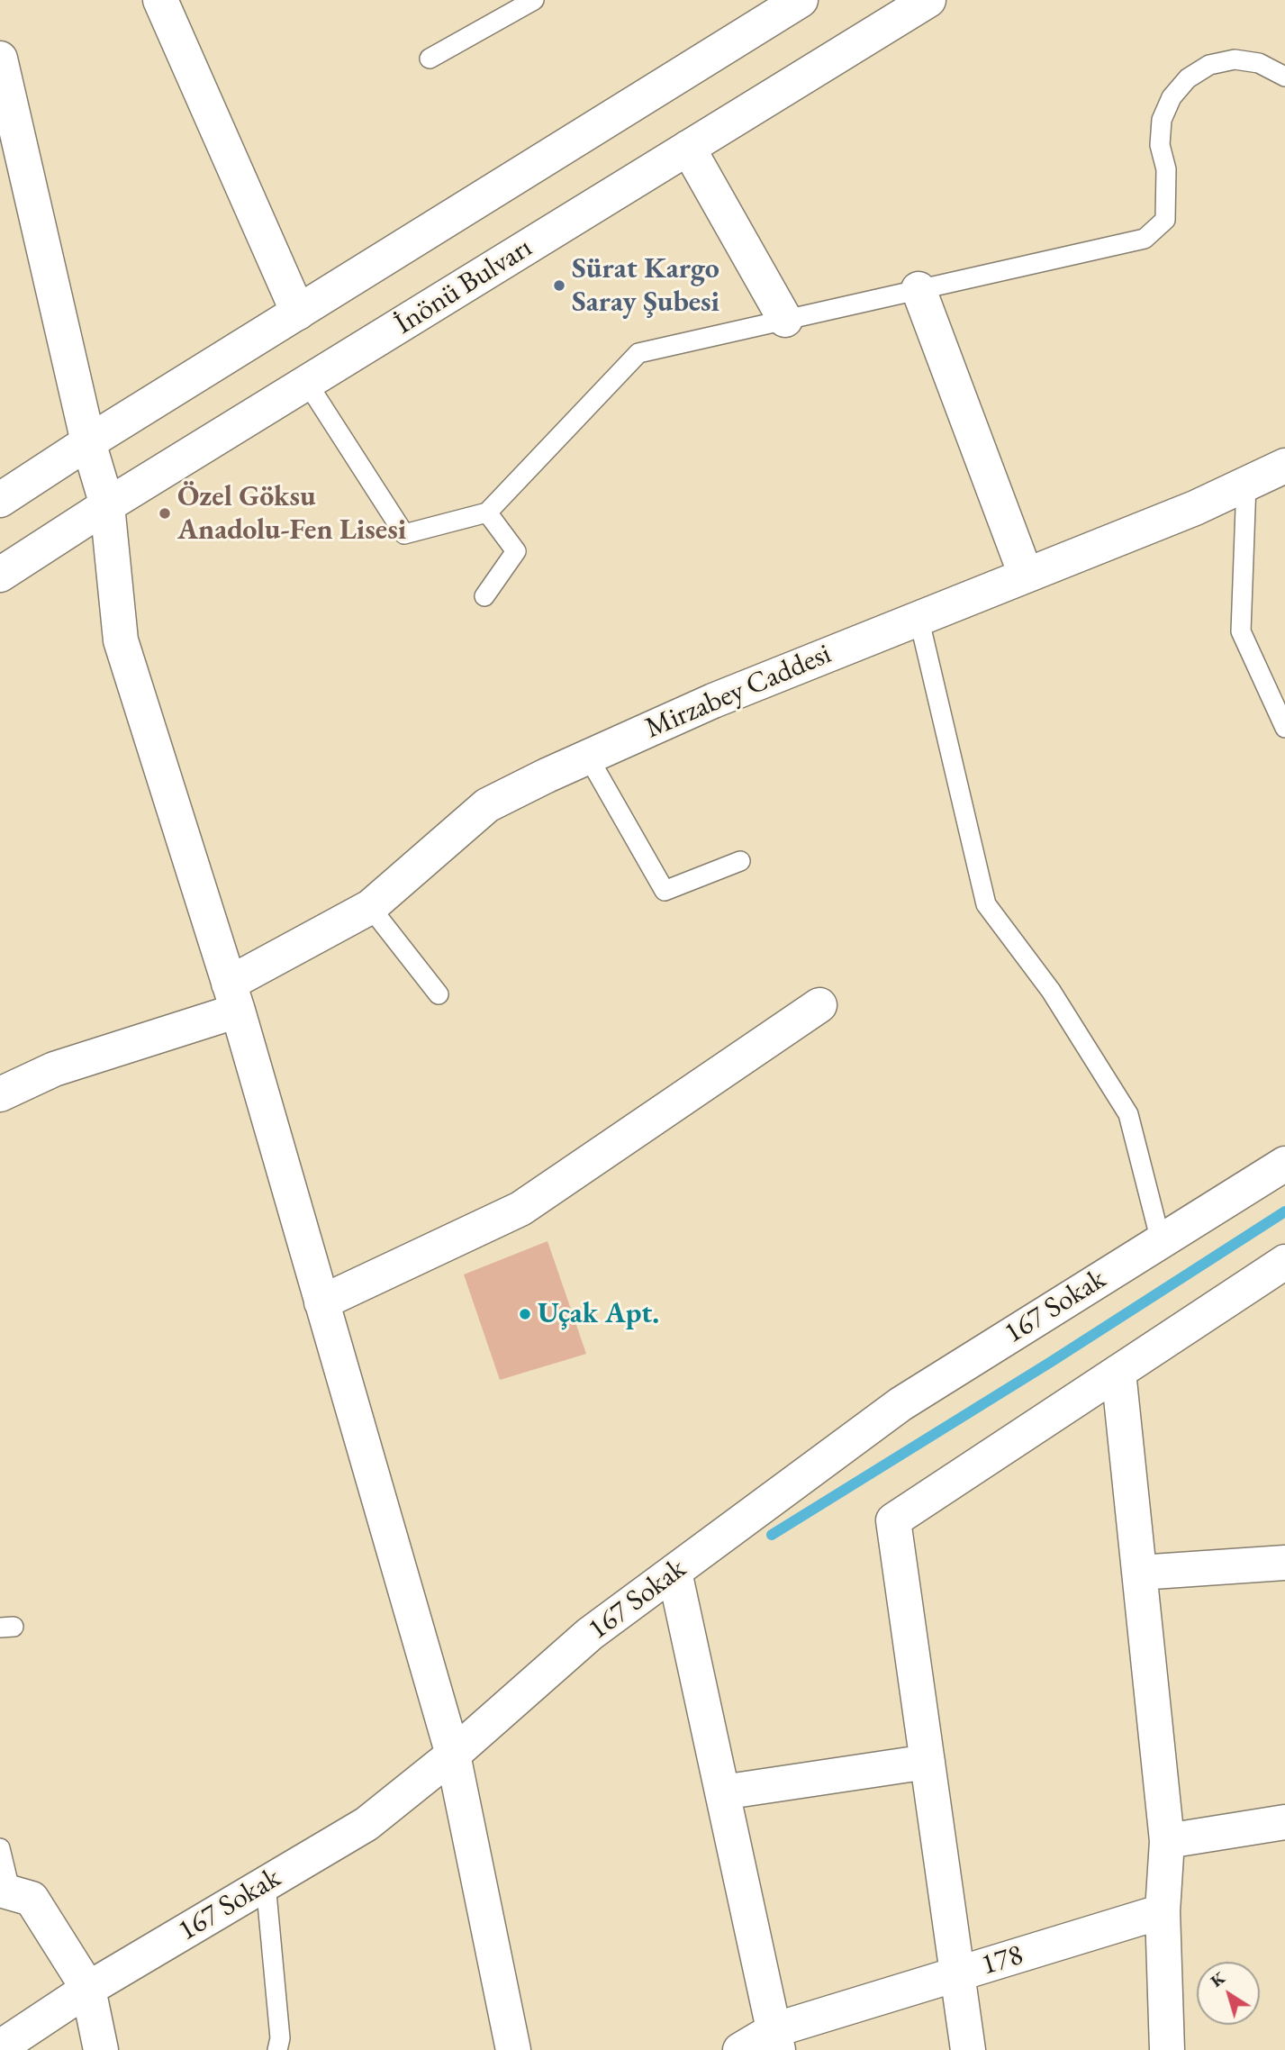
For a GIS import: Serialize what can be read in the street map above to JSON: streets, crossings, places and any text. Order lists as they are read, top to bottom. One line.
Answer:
{"streets":{"street":["İnönü Bulvarı","Mirzabey Caddesi","167 Sokak","178"]},"places":["Sürat Kargo Saray Şubesi","Özel Göksu Anadolu-Fen Lisesi","Uçak Apt."],"north":"top left"}
